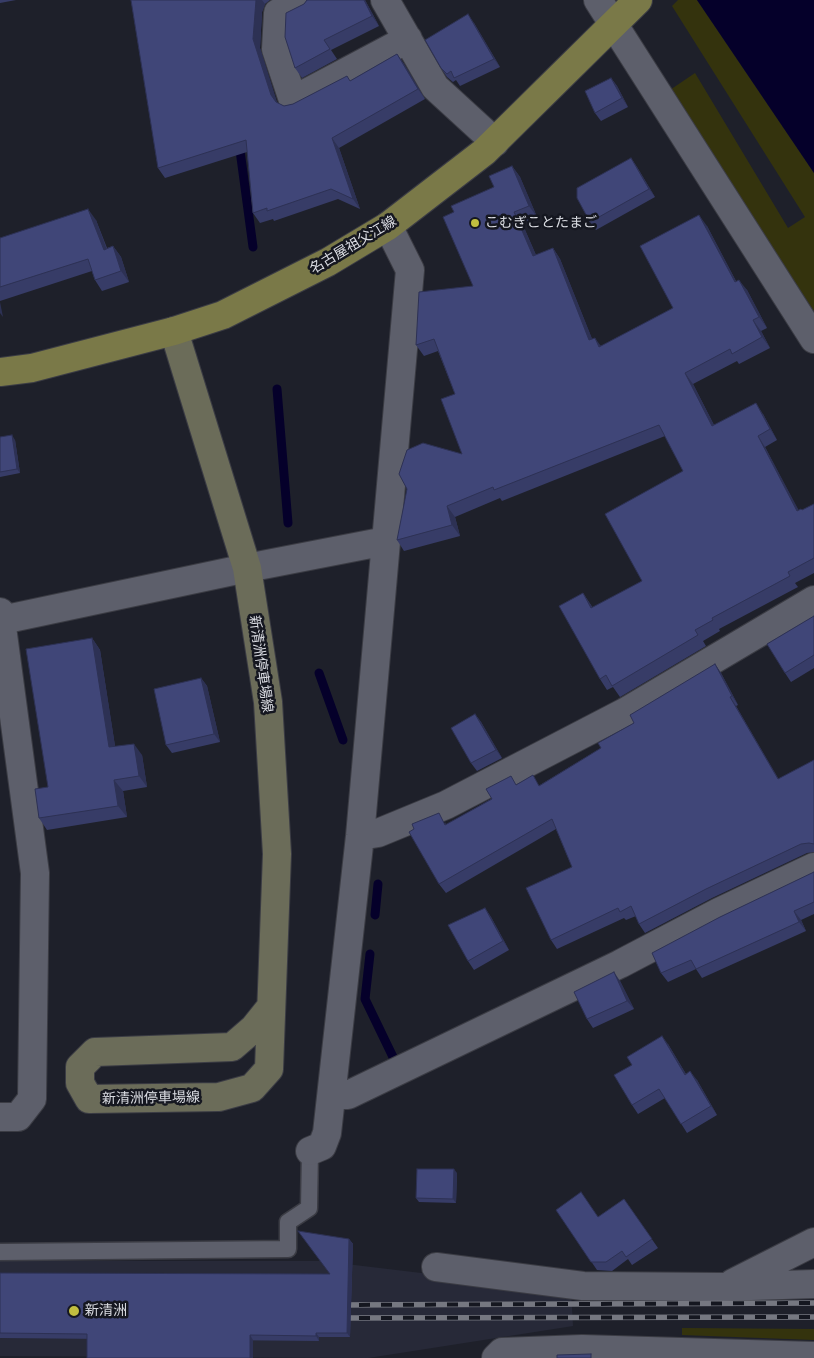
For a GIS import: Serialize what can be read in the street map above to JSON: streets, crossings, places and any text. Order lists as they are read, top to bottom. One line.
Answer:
{"streets":{"main road":["名古屋祖父江線","新清洲停車場線"]},"crossings":[["名古屋祖父江線","新清洲停車場線"]],"places":["こむぎことたまご","新清洲"]}
